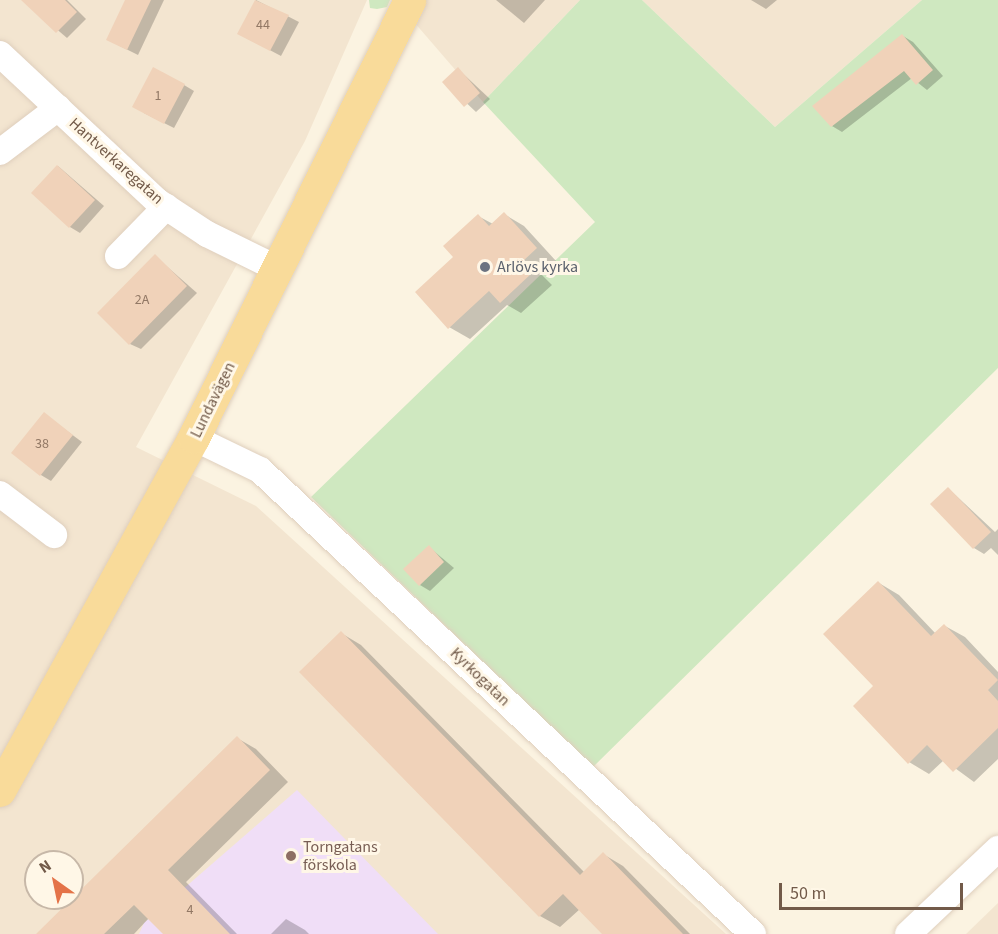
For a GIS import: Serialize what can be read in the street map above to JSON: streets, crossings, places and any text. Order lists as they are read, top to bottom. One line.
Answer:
{"streets":{"main road":["Lundavägen"],"street":["Hantverkaregatan","Kyrkogatan"]},"crossings":[["Hantverkaregatan","Lundavägen"],["Lundavägen","Kyrkogatan"]],"places":["Arlövs kyrka","Torngatans förskola"],"house_numbers":["44","1","2A","38","4"],"scale_bar":"50 m","north":"top left"}
